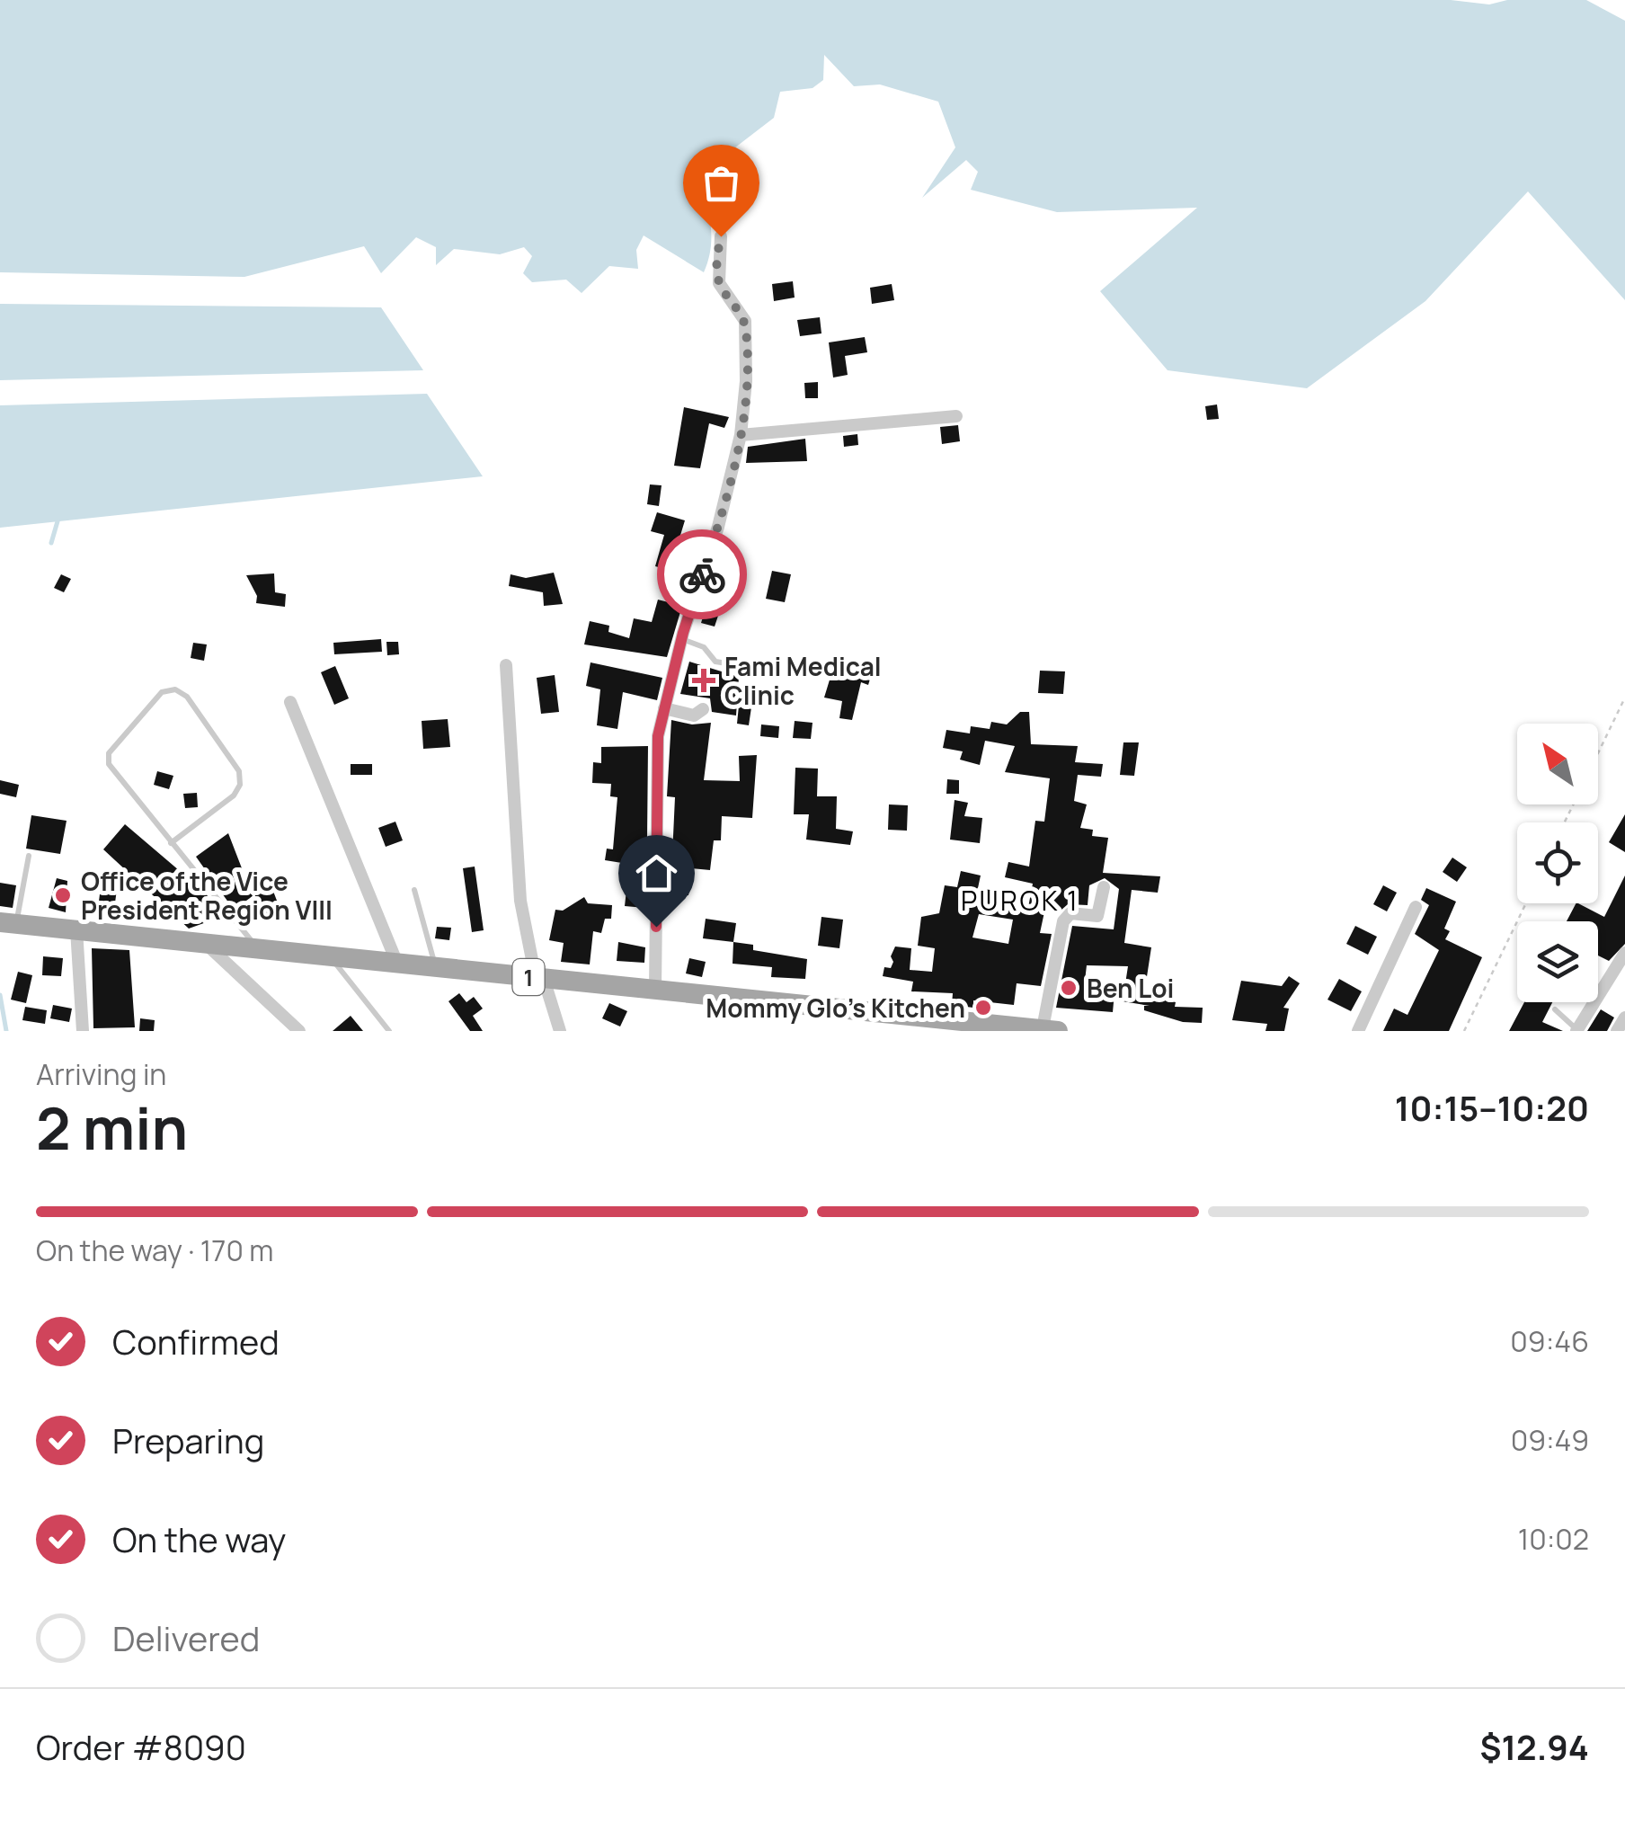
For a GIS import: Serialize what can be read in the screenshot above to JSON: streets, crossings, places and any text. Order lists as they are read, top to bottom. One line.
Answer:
{"streets":{"main road":["1"]},"districts":["PUROK 1"],"places":{"health":["Fami Medical Clinic"],"other":["Office of the Vice President Region VIII","Ben Loi","Mommy Glo's Kitchen"]},"north":"top left","page":{"heading":["2 min","Arriving in","10:15–10:20"],"panel":["Order #8090","$12.94"],"bar":"On the way · 170 m","list":[["Confirmed","09:46"],["Preparing","09:49"],["On the way","10:02"],"Delivered"]}}
